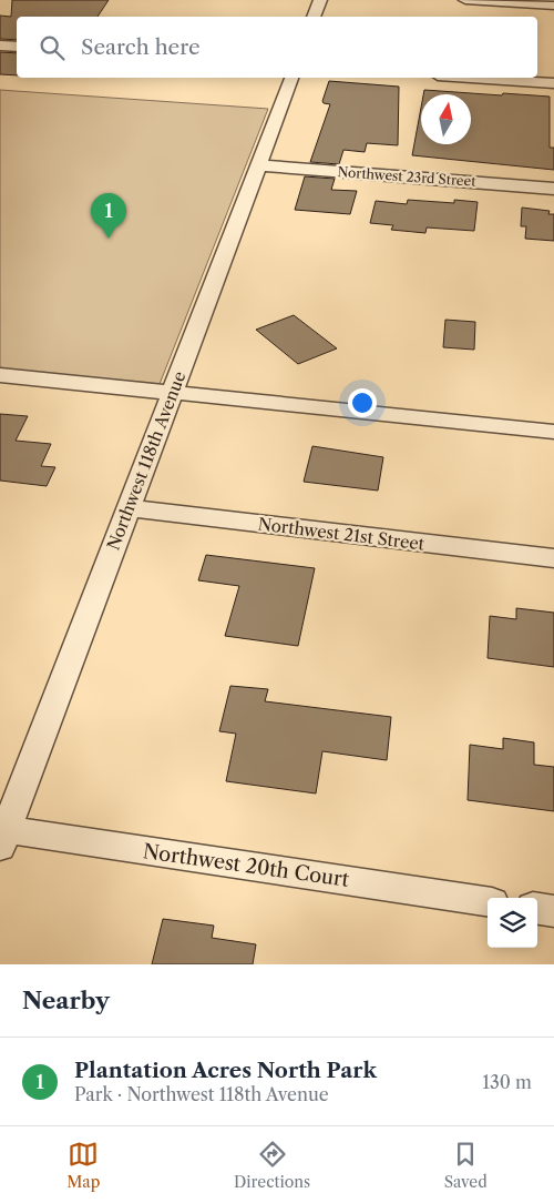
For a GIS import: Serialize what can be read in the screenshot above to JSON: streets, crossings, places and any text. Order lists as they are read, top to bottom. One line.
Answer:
{"streets":{"street":["Northwest 23rd Street","Northwest 118th Avenue","Northwest 21st Street","Northwest 20th Court"]},"crossings":[["Northwest 23rd Street","Northwest 118th Avenue"],["Northwest 118th Avenue","Northwest 21st Street"],["Northwest 118th Avenue","Northwest 20th Court"]],"north":"top","page":{"search":"Search here","pins":"1","heading":"Nearby","list":[{"mark":"1","name":"Plantation Acres North Park","note":"Park · Northwest 118th Avenue","value":"130 m"}],"nav":["Map","Directions","Saved"]}}
